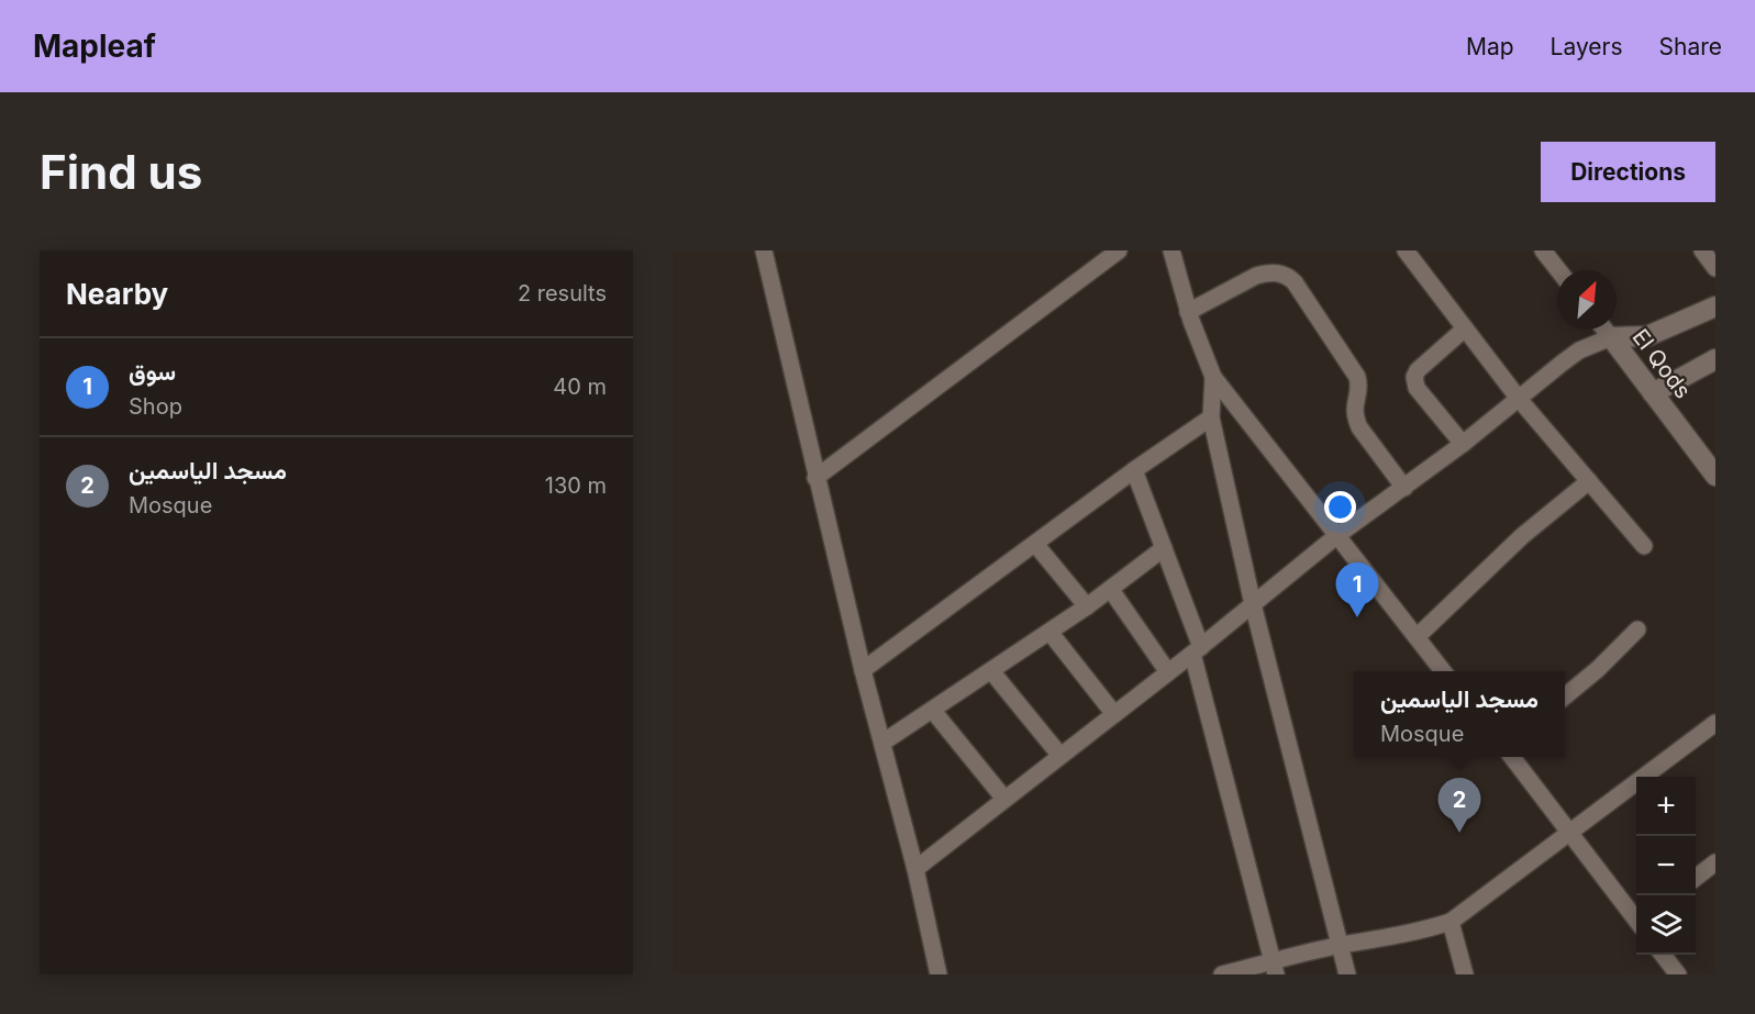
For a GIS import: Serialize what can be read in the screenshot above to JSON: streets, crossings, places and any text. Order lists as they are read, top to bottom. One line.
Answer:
{"streets":{"street":["El Qods"]},"north":"top right","page":{"header":"Mapleaf","nav":["Map","Layers","Share"],"buttons":"Directions","title":"Find us","heading":["Nearby","2 results"],"list":[{"mark":"1","name":"سوق","note":"Shop","value":"40 m"},{"mark":"2","name":"مسجد الياسمين","note":"Mosque","value":"130 m"}],"pins":["1","2"],"popup":["مسجد الياسمين","Mosque"],"map_buttons":["+","−"]}}
